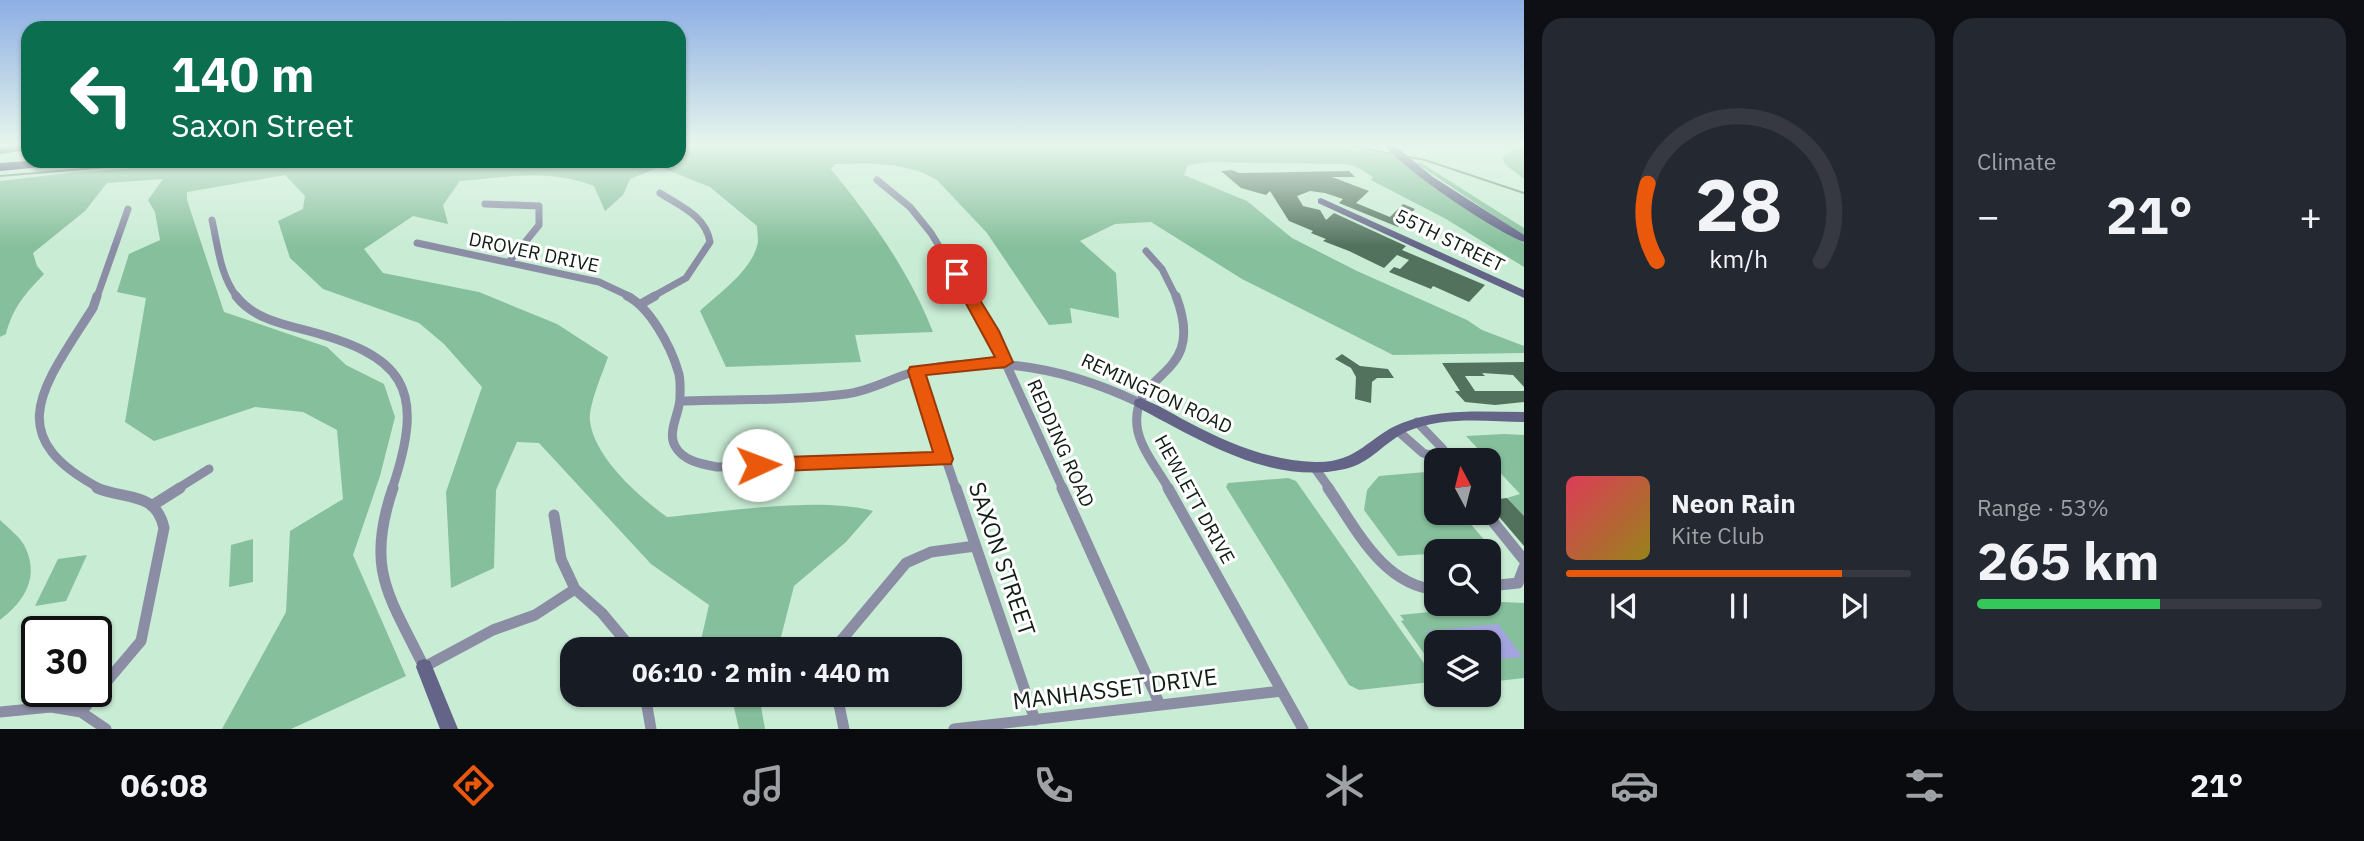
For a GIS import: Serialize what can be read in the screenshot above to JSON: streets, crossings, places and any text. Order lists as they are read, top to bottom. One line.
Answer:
{"streets":{"street":["55TH STREET","DROVER DRIVE","REMINGTON ROAD","REDDING ROAD","HEWLETT DRIVE","SAXON STREET","MANHASSET DRIVE"]},"crossings":[["DROVER DRIVE","REMINGTON ROAD"],["DROVER DRIVE","SAXON STREET"],["REMINGTON ROAD","REDDING ROAD"],["REMINGTON ROAD","HEWLETT DRIVE"],["REMINGTON ROAD","SAXON STREET"],["REDDING ROAD","MANHASSET DRIVE"],["HEWLETT DRIVE","MANHASSET DRIVE"],["SAXON STREET","MANHASSET DRIVE"]],"north":"top","page":{"tile":["Climate",["Range · 53%","265 km"]],"turn":["140 m","Saxon Street"],"heat":["−","21°","+"],"song":["Neon Rain","Kite Club"],"limit":"30","trip":"06:10 · 2 min · 440 m","tabs":["06:08","21°"],"gauge":["28","km/h"]}}
